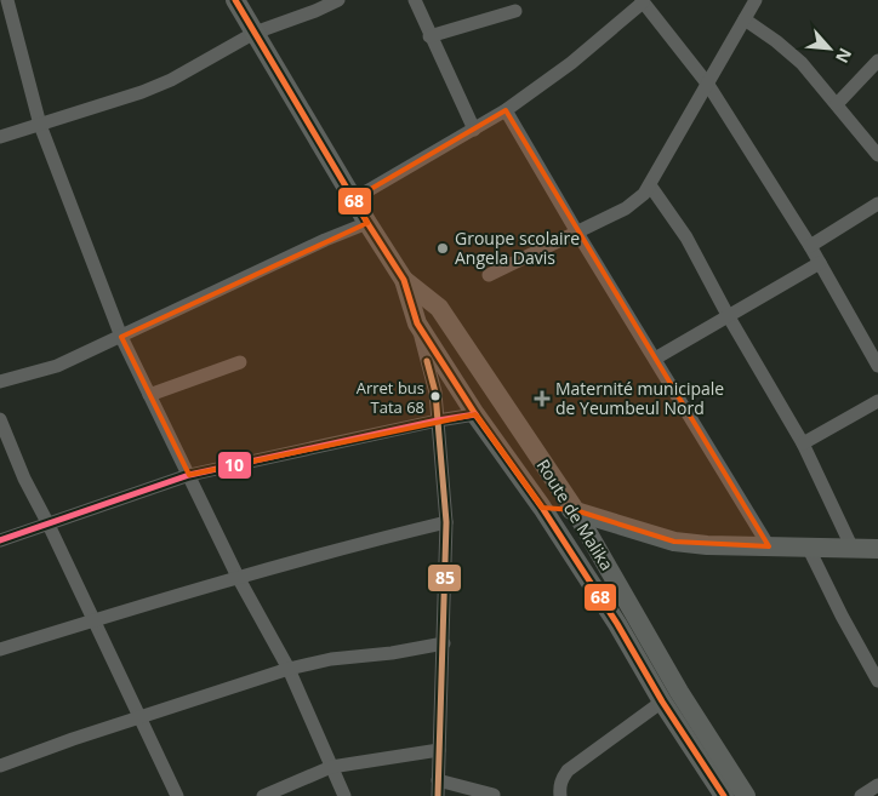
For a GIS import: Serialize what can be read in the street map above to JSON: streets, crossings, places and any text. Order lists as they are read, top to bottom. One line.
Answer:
{"streets":{"main road":["Route de Malika"]},"places":{"other":["Groupe scolaire Angela Davis","Arret bus Tata 68"],"health":["Maternité municipale de Yeumbeul Nord"]},"lines":["transit line 68","transit line 85","transit line 10"],"north":"bottom right"}
